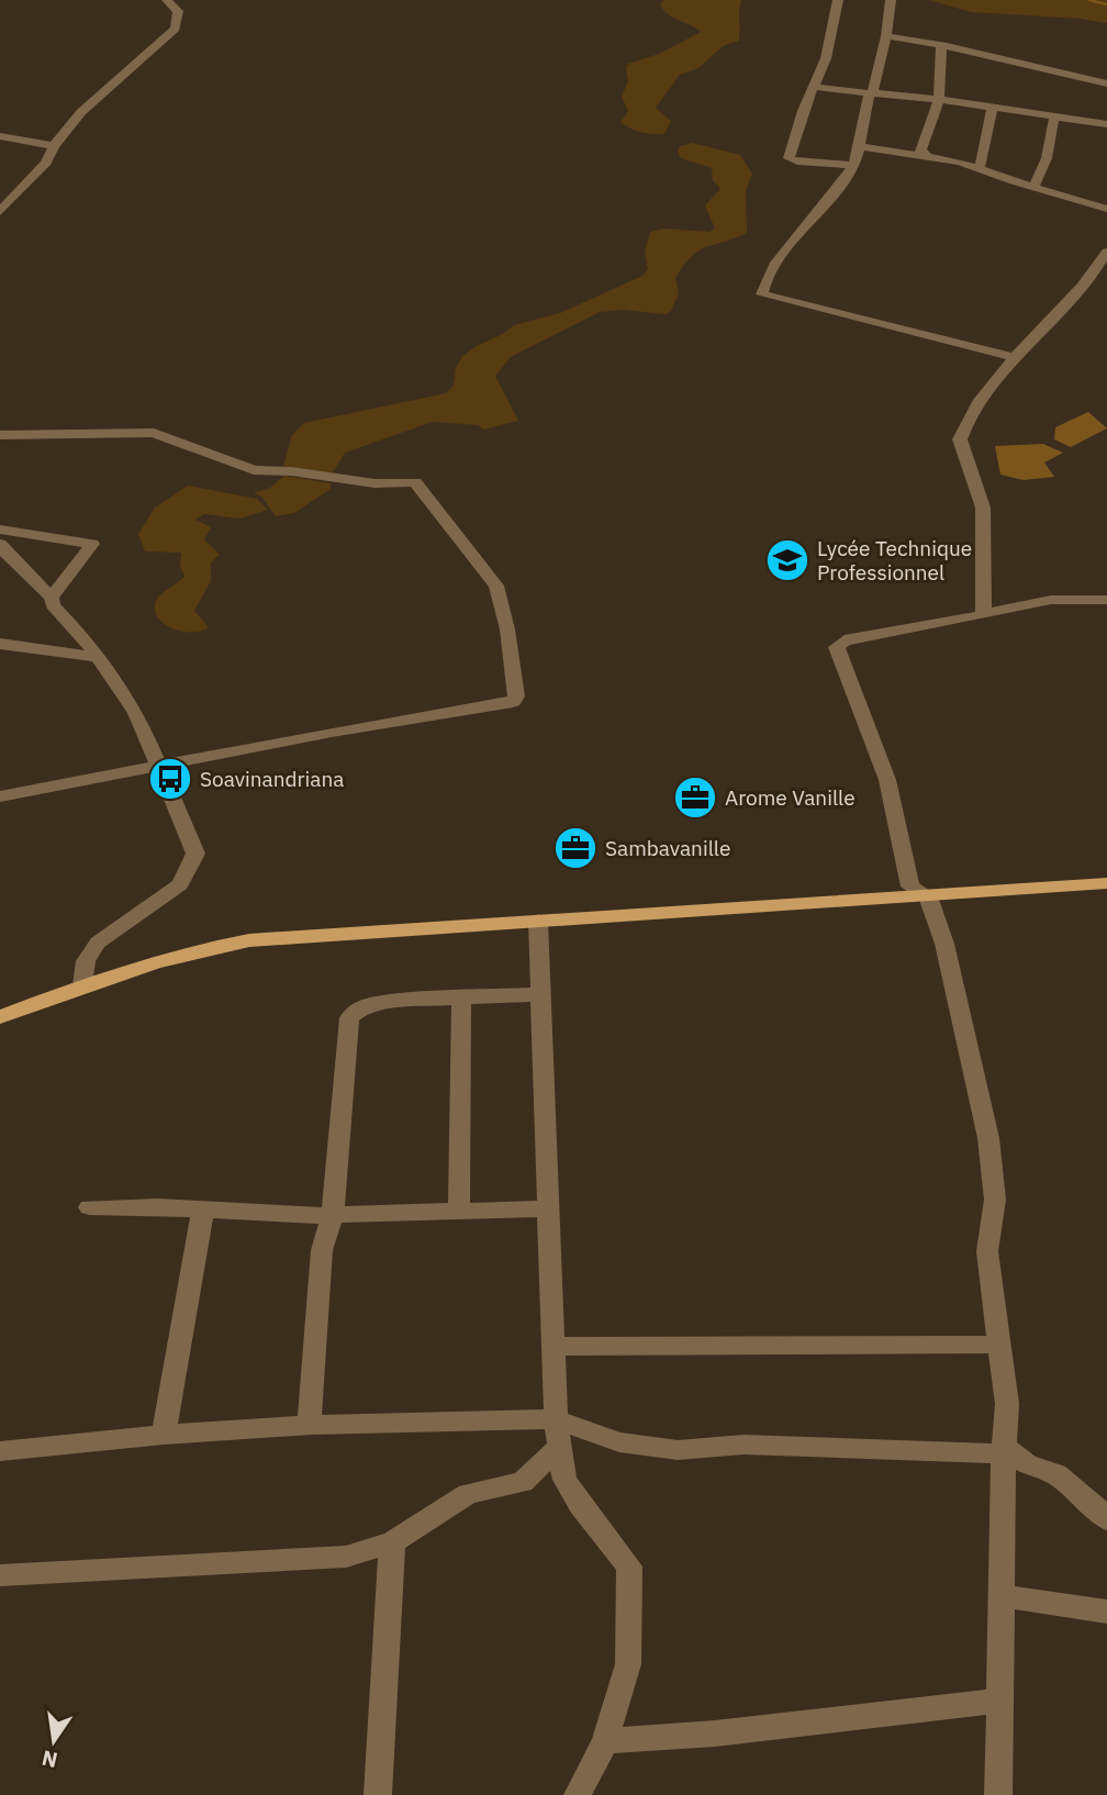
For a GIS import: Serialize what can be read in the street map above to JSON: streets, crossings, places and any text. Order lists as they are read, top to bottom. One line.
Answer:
{"places":{"school or university":["Lycée Technique Professionnel"],"bus stop":["Soavinandriana"],"office":["Arome Vanille","Sambavanille"]},"north":"bottom"}
